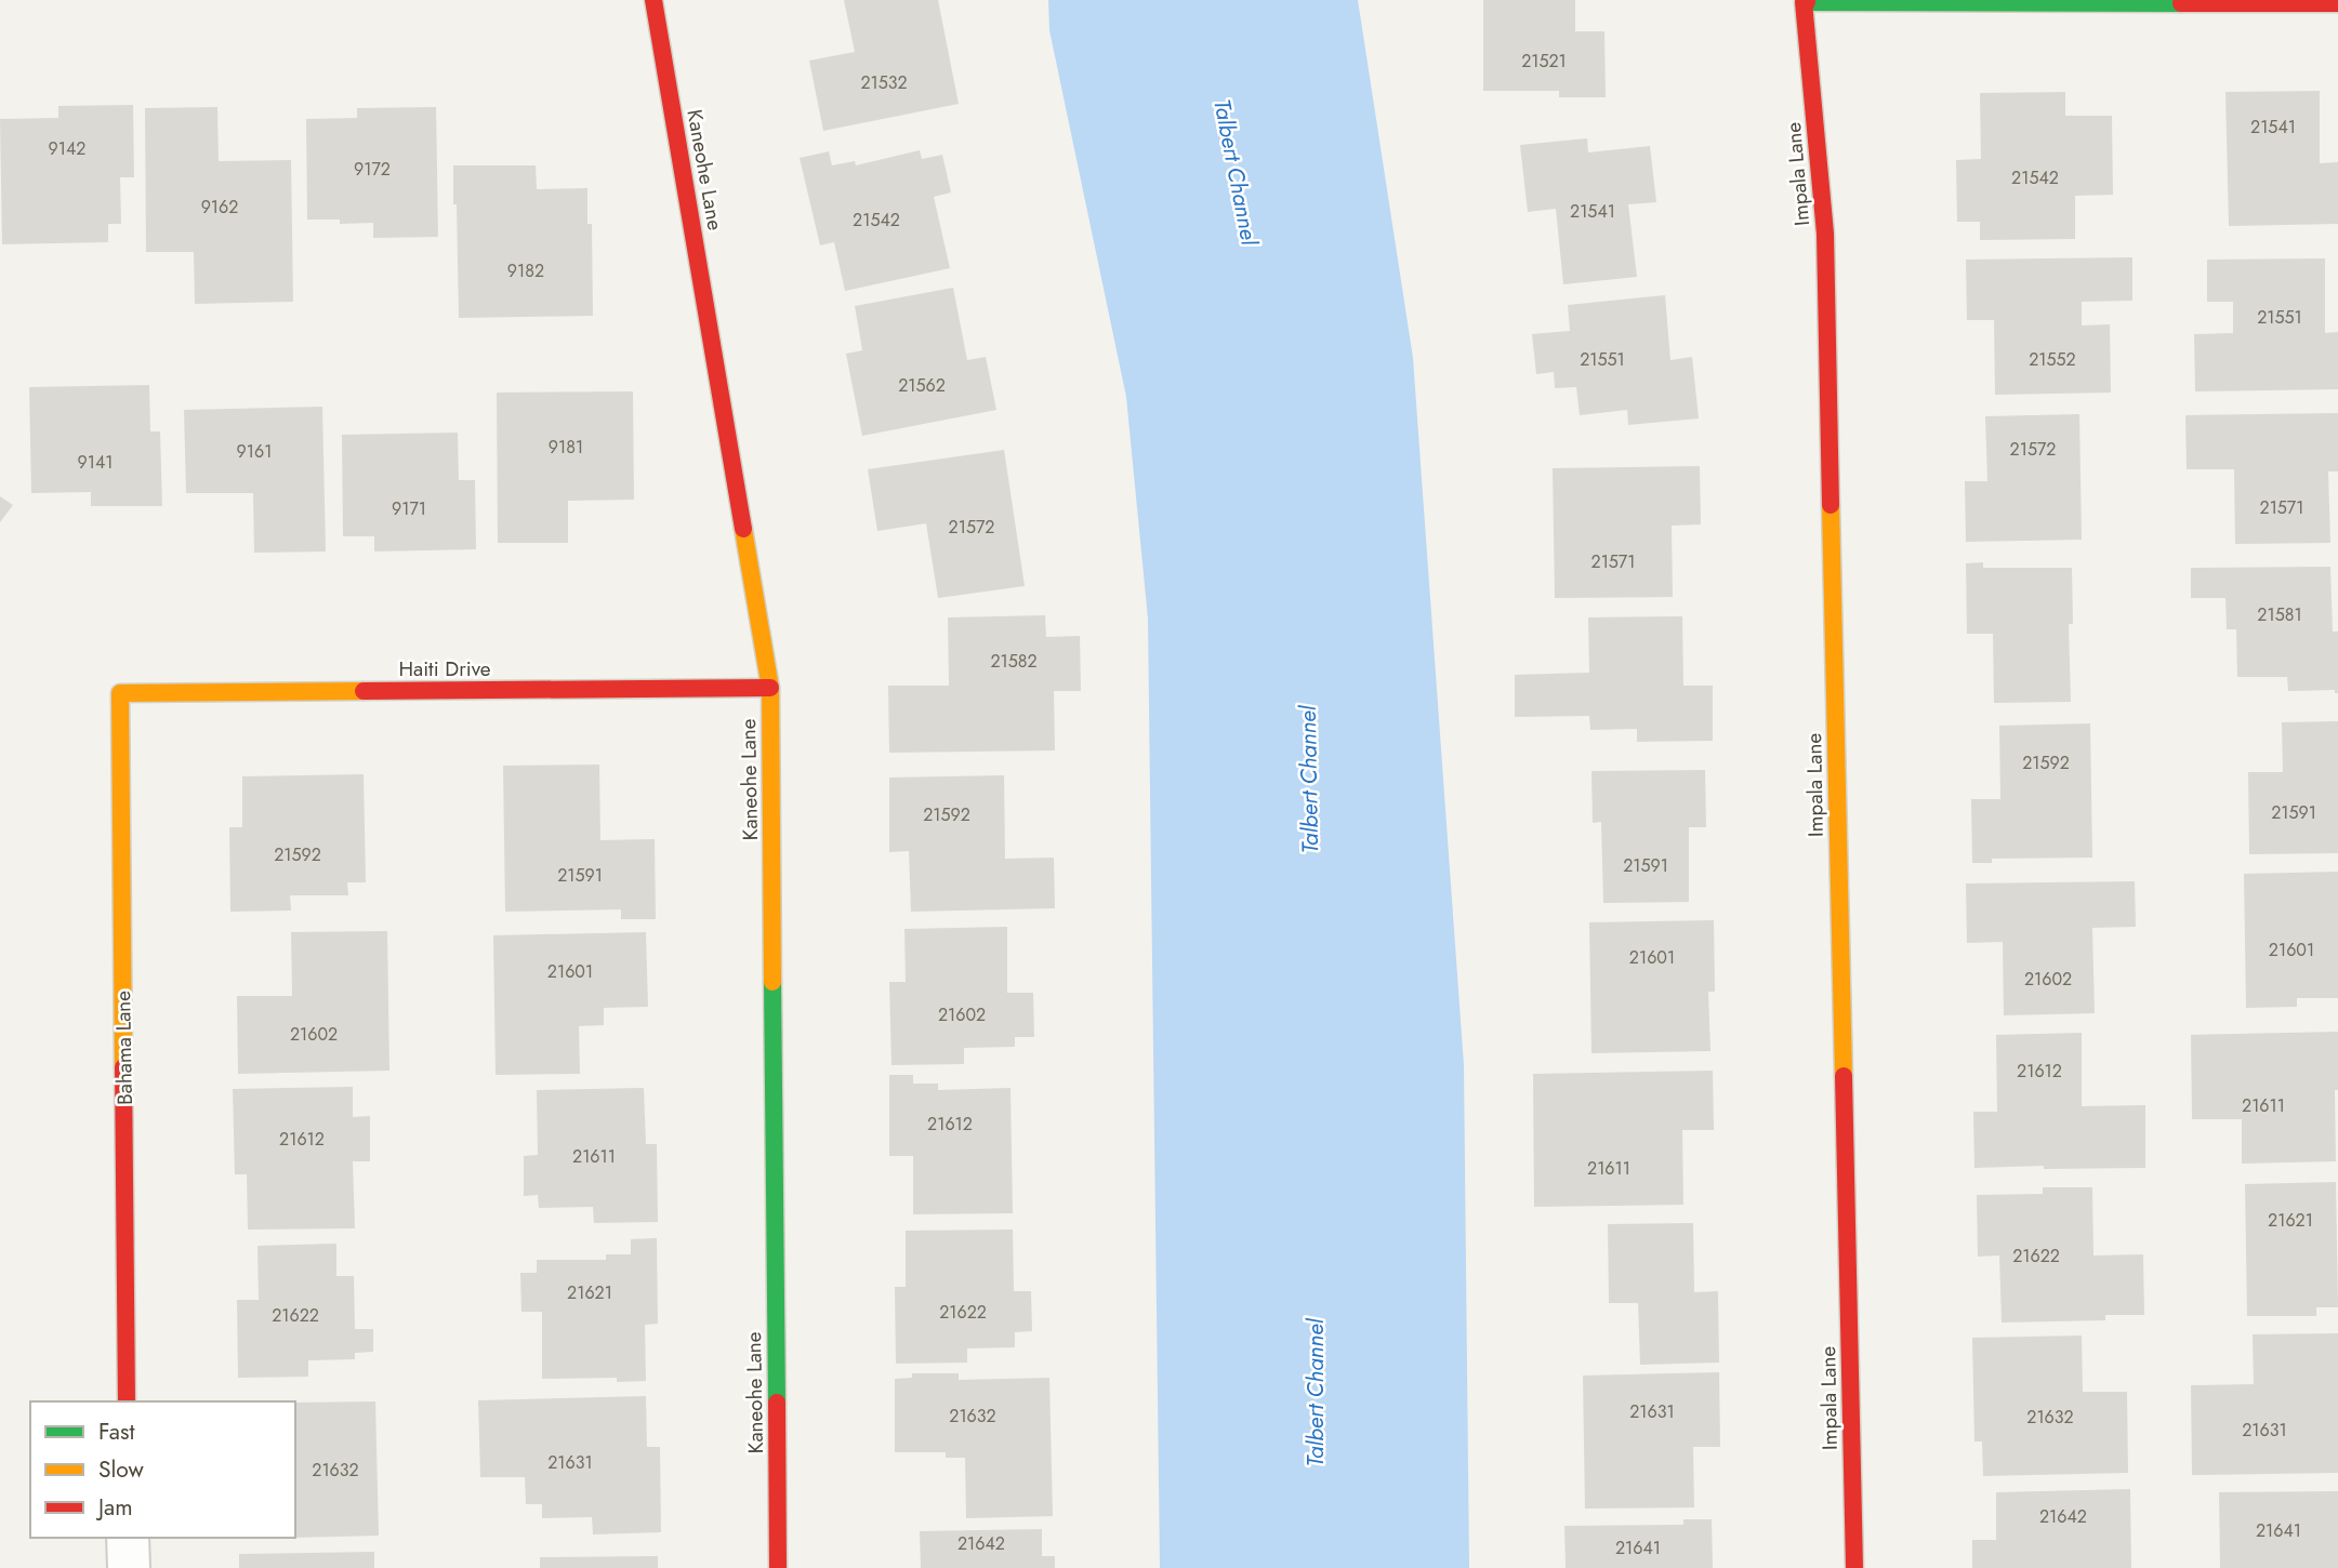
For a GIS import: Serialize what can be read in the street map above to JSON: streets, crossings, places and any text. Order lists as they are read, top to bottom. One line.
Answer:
{"streets":{"street":["Kaneohe Lane","Impala Lane","Haiti Drive","Bahama Lane"]},"crossings":[["Kaneohe Lane","Haiti Drive"],["Haiti Drive","Bahama Lane"]],"water":["Talbert Channel"],"house_numbers":["21521","21532","21541","9142","9172","21542","9162","21541","21542","9182","21551","21551","21552","21562","9181","21572","9161","9141","21571","9171","21572","21571","21581","21582","21592","21591","21592","21592","21591","21591","21601","21601","21601","21602","21602","21602","21612","21611","21612","21612","21611","21611","21621","21622","21621","21622","21622","21631","21632","21632","21631","21631","21632","21642","21641","21642","21641"],"legend":["Fast","Slow","Jam"]}
